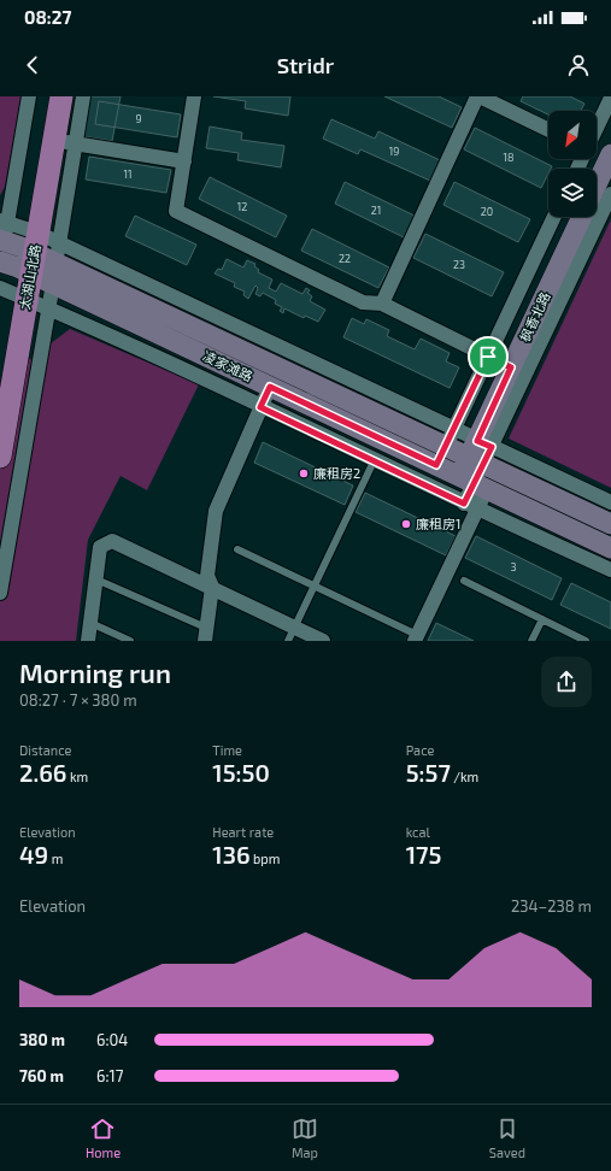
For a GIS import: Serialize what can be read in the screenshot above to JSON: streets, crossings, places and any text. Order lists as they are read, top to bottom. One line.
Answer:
{"streets":{"main road":["太湖山北路","枫香北路","凌家滩路"]},"crossings":[["太湖山北路","凌家滩路"],["枫香北路","凌家滩路"]],"places":["廉租房2","廉租房1"],"house_numbers":["9","19","18","11","12","21","20","22","23","3"],"north":"bottom left","page":{"status":"08:27","header":"Stridr","heading":["Morning run","08:27 · 7 × 380 m"],"stats":[["Distance","2.66 km"],["Time","15:50"],["Pace","5:57 /km"],["Elevation","49 m"],["Heart rate","136 bpm"],["kcal","175"]],"chart":["Elevation","234–238 m"],"list":[{"name":"380 m","note":"6:04"},{"name":"760 m","note":"6:17"}],"tabs":["Home","Map","Saved"]}}
